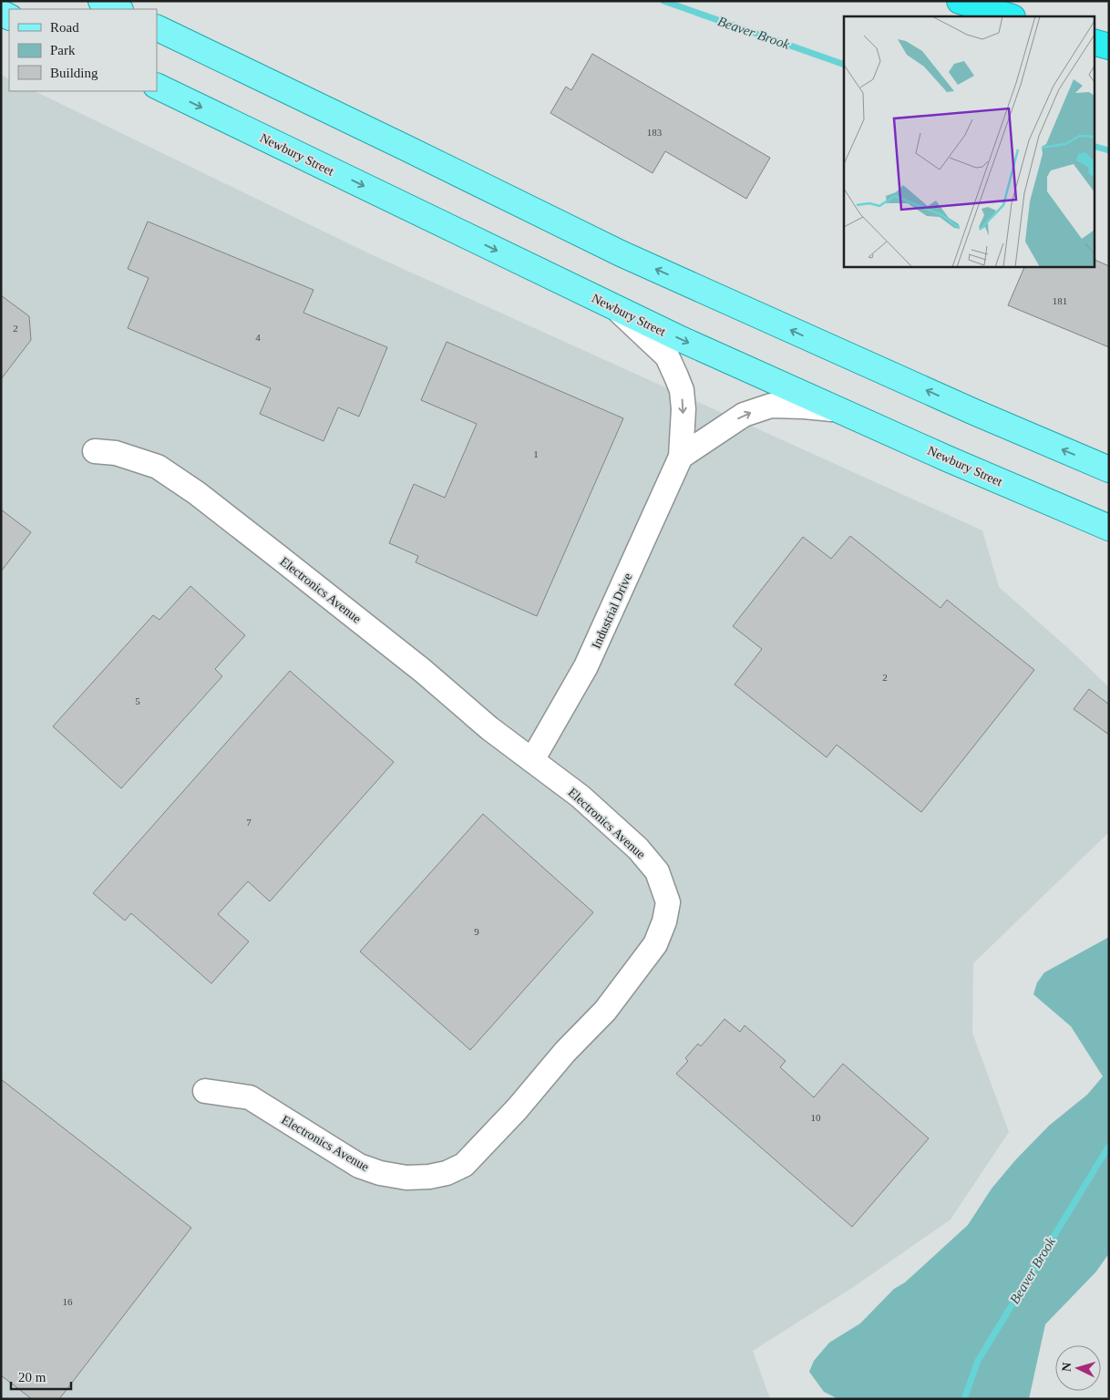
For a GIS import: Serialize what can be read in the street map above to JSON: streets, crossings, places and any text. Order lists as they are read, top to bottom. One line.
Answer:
{"streets":{"main road":["Newbury Street"],"street":["Electronics Avenue","Industrial Drive"]},"crossings":[["Newbury Street","Industrial Drive"],["Electronics Avenue","Industrial Drive"]],"water":["Beaver Brook"],"house_numbers":["183","181","2","4","1","2","5","7","9","10","16"],"legend":["Road","Park","Building"],"scale_bar":"20 m","north":"left"}
